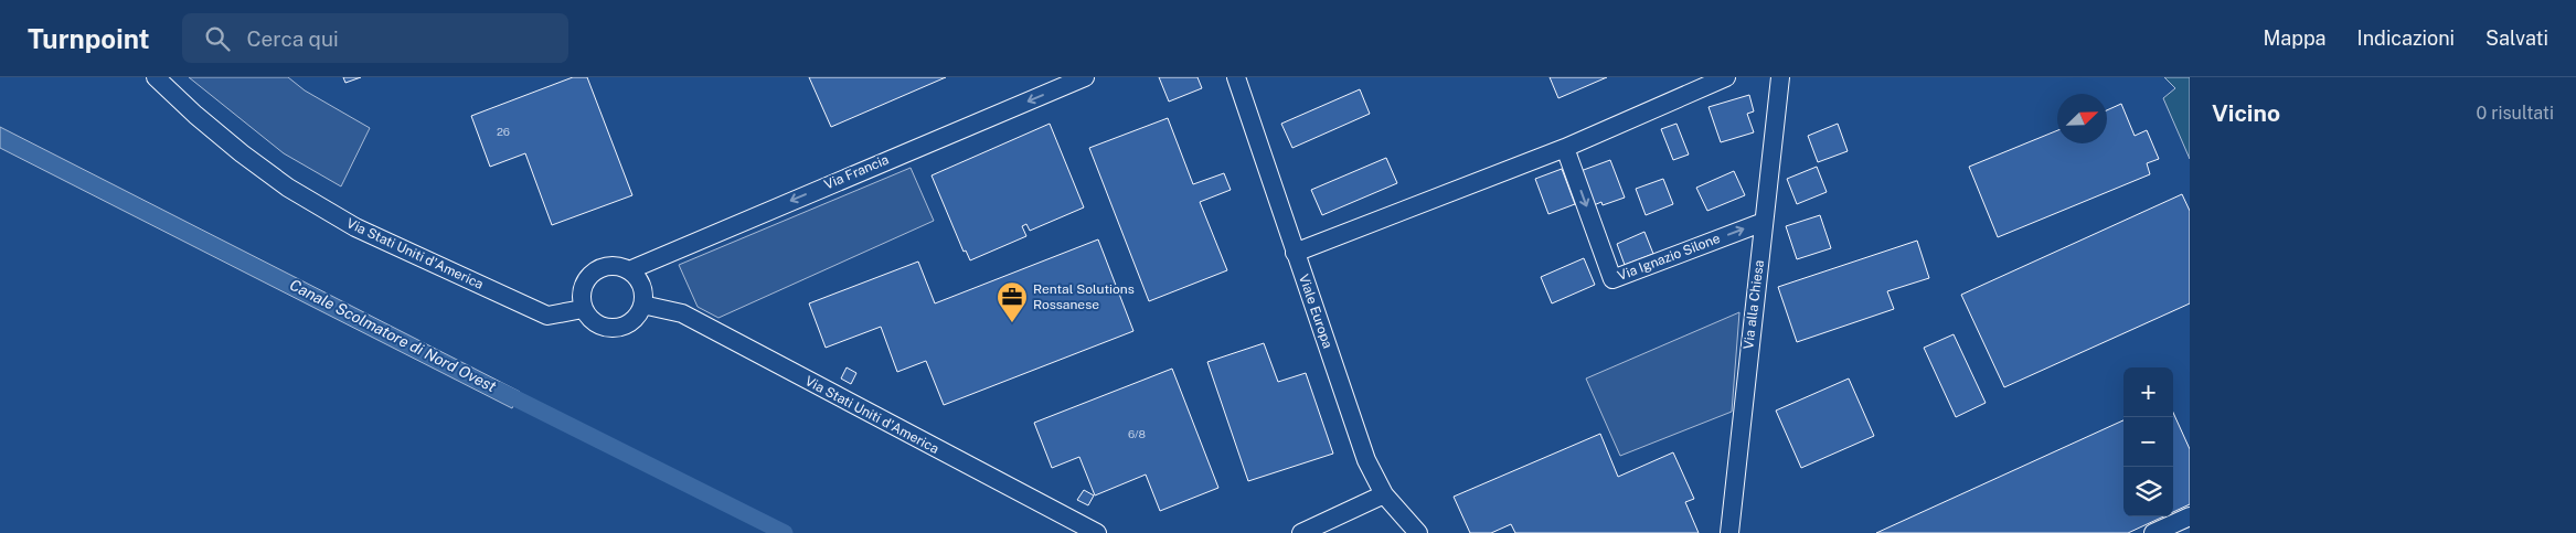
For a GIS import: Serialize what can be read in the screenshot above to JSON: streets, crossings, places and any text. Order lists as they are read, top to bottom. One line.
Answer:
{"streets":{"street":["Via Francia","Via Stati Uniti d'America","Via Ignazio Silone","Via alla Chiesa","Viale Europa"]},"crossings":[["Via Francia","Via Stati Uniti d'America"],["Via Ignazio Silone","Via alla Chiesa"]],"one_way":["Via Francia"],"water":["Canale Scolmatore di Nord Ovest"],"places":{"office":["Rental Solutions Rossanese"]},"house_numbers":["26","6/8"],"north":"top right","page":{"header":"Turnpoint","search":"Cerca qui","nav":["Mappa","Indicazioni","Salvati"],"heading":["Vicino","0 risultati"],"map_buttons":["+","−"]}}
